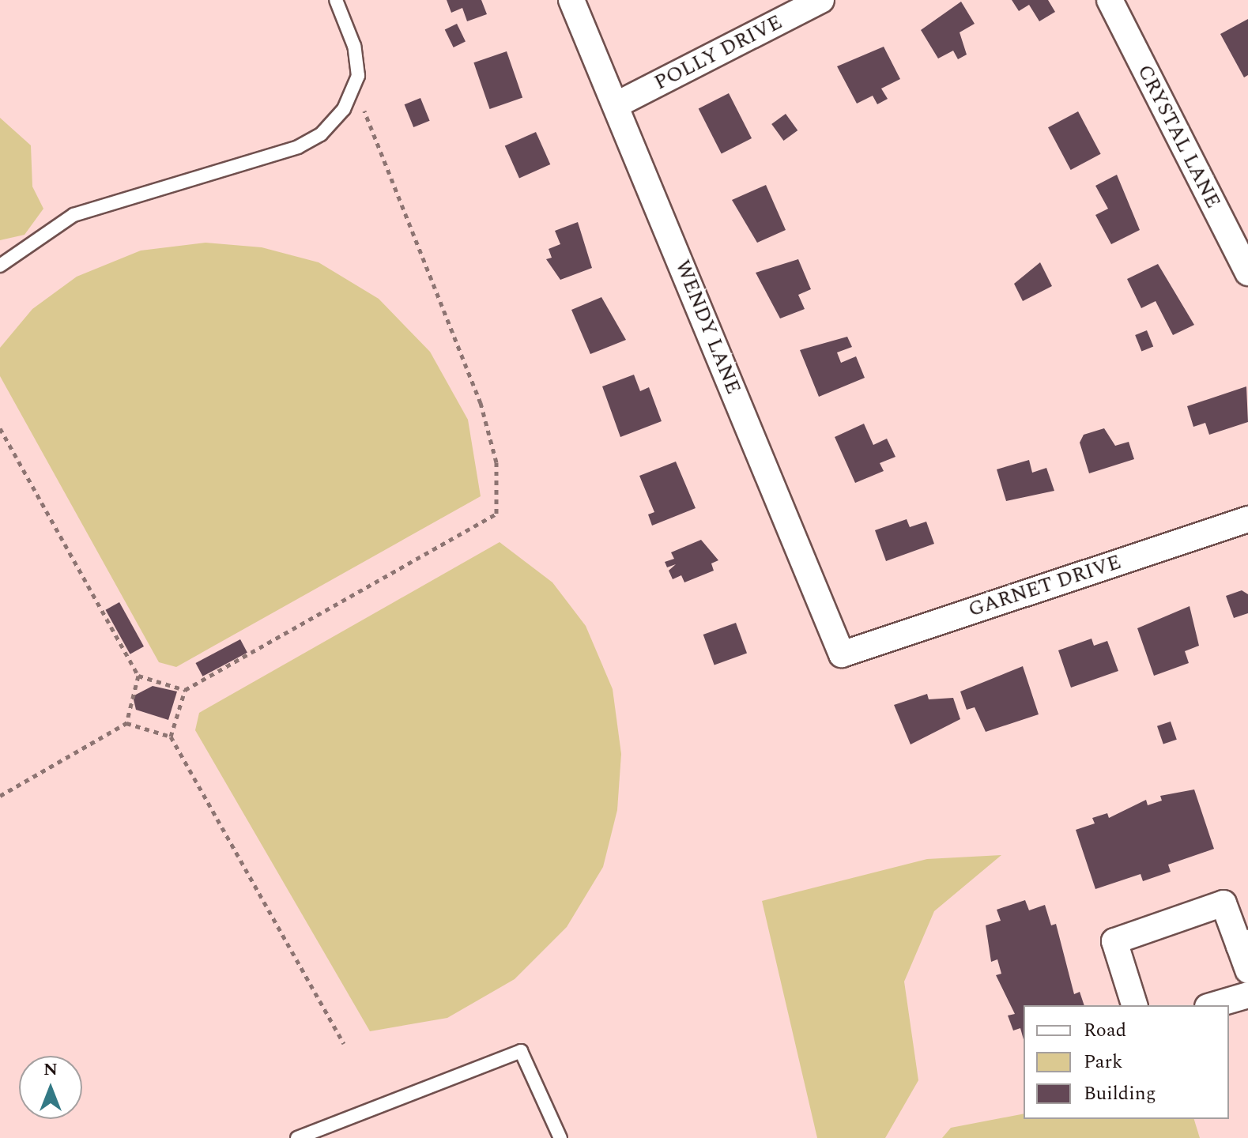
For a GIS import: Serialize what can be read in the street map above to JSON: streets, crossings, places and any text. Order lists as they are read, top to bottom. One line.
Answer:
{"streets":{"street":["POLLY DRIVE","CRYSTAL LANE","WENDY LANE","GARNET DRIVE"]},"crossings":[["POLLY DRIVE","WENDY LANE"],["WENDY LANE","GARNET DRIVE"]],"legend":["Road","Park","Building"],"north":"top"}
